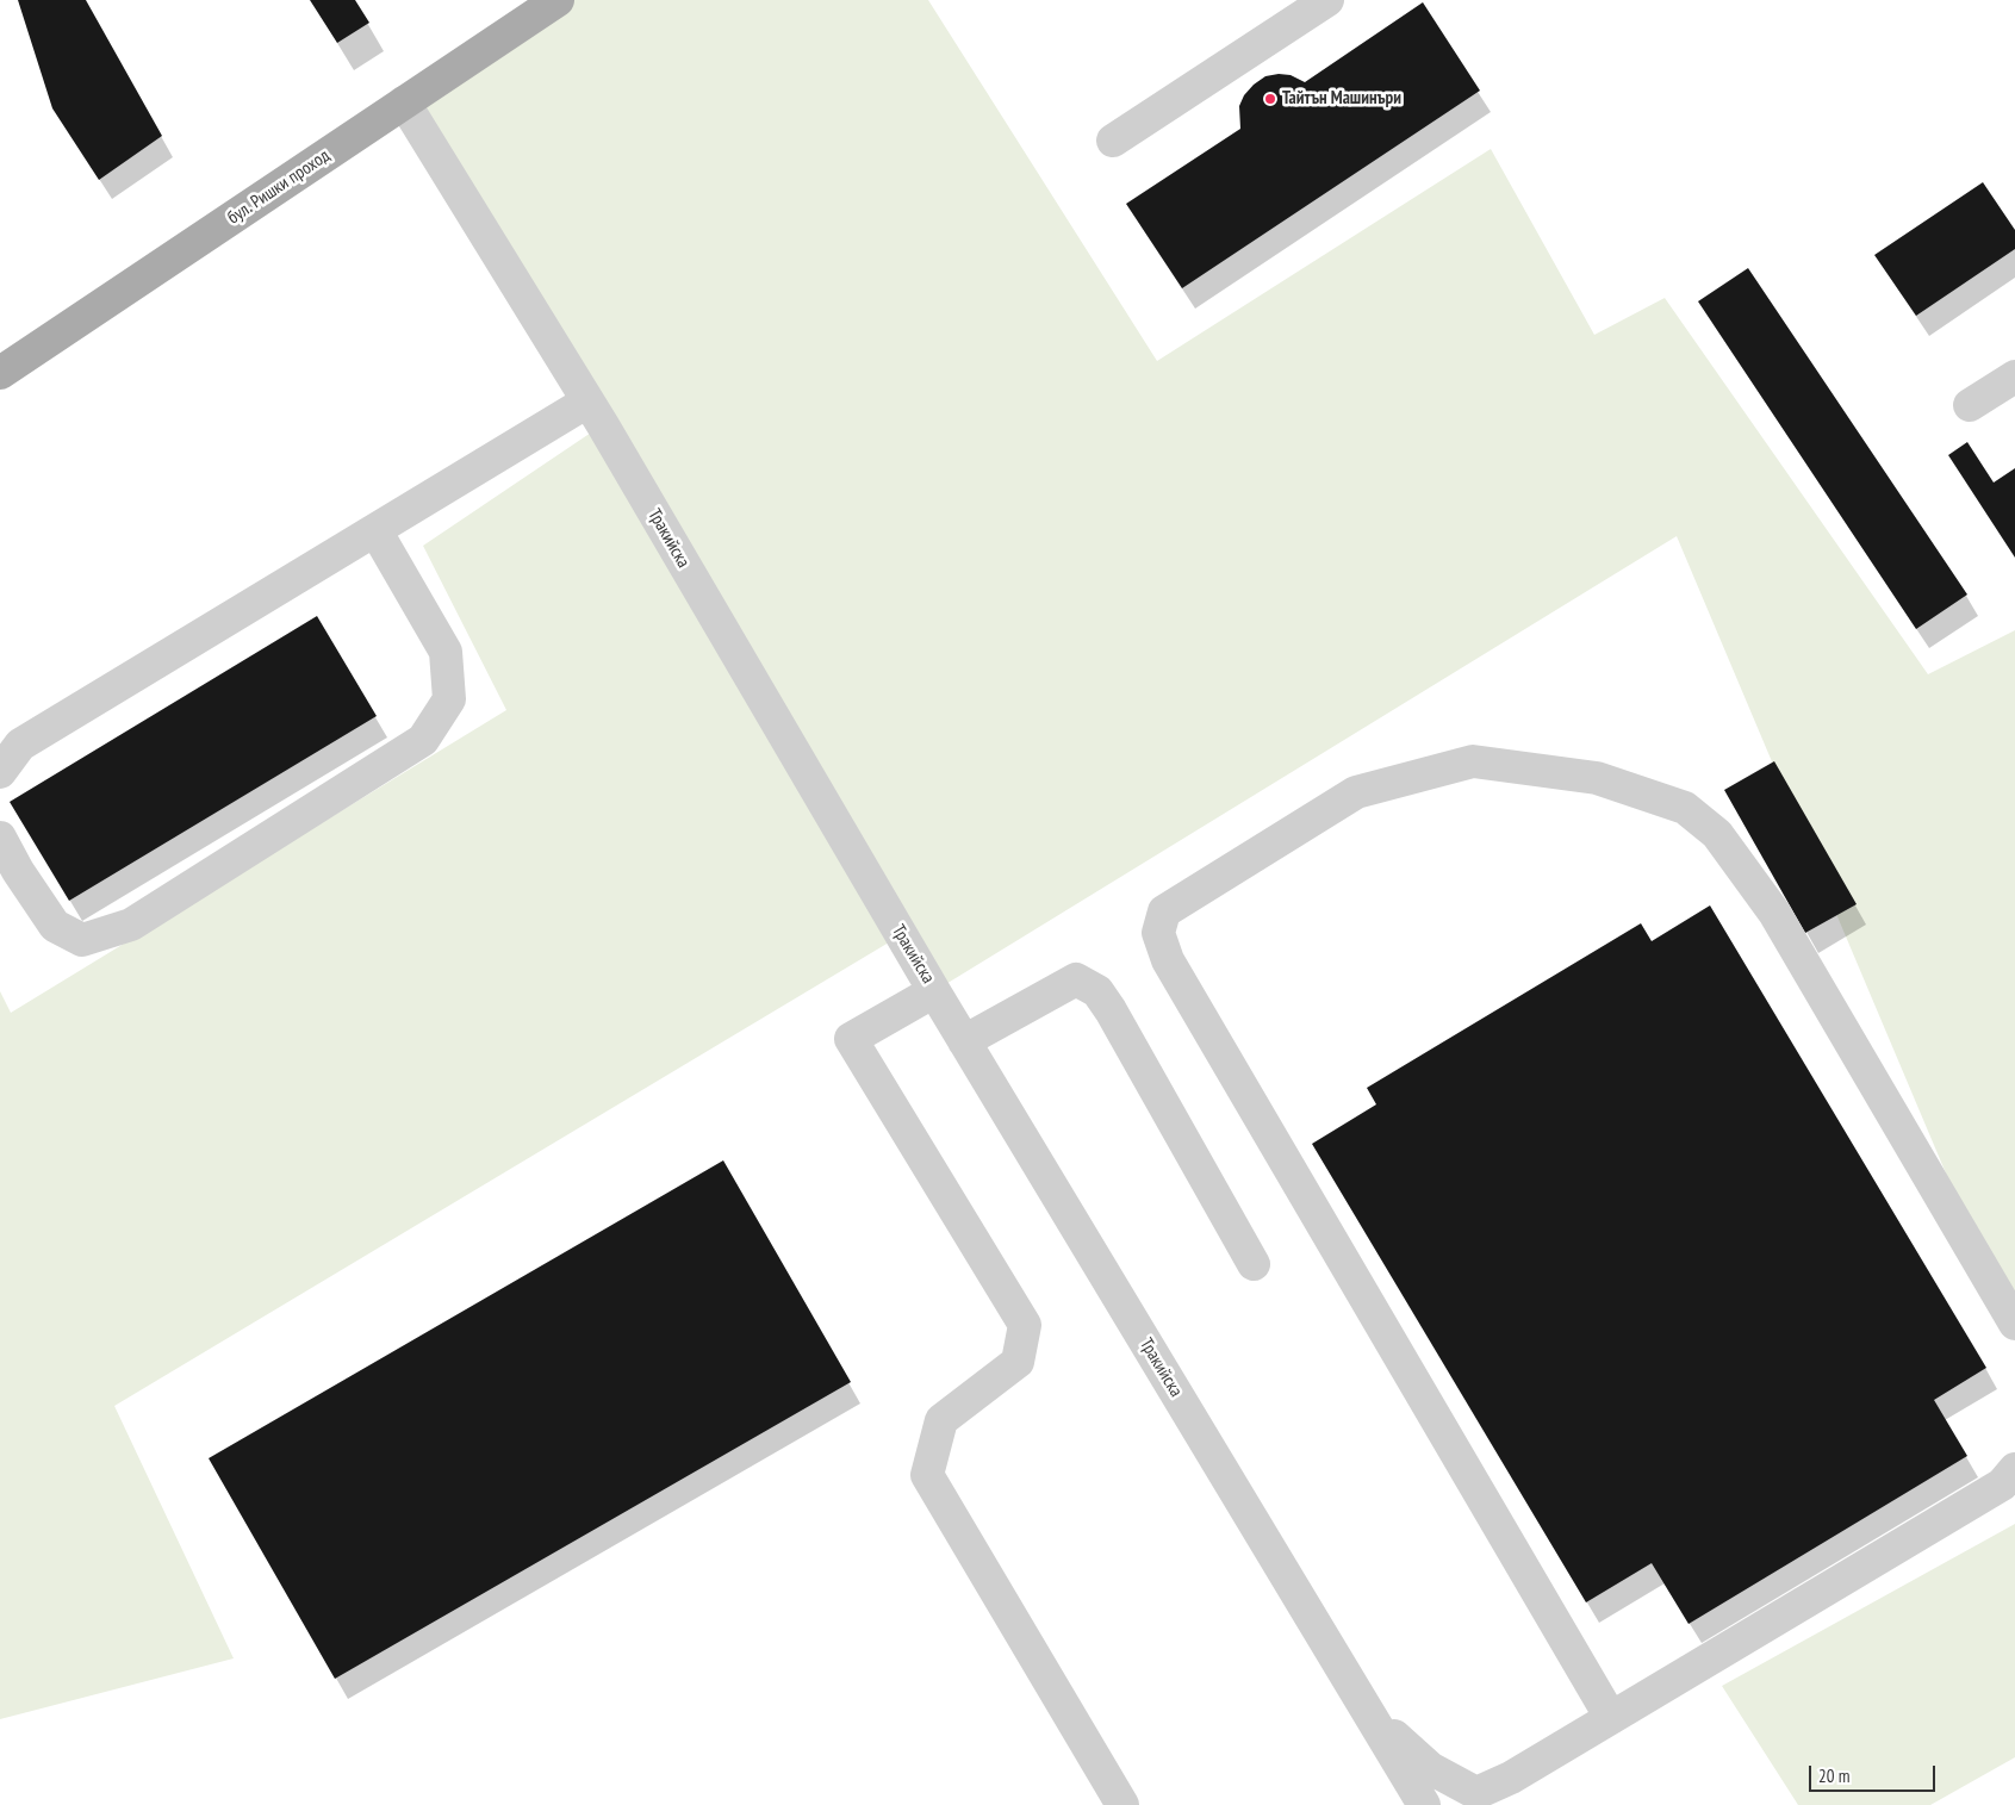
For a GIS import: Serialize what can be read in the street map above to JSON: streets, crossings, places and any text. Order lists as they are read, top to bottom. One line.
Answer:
{"streets":{"main road":["бул. Ришки проход"],"street":["Тракийска"]},"crossings":[["бул. Ришки проход","Тракийска"]],"places":["Тайтън Машинъри"],"scale_bar":"20 m"}
